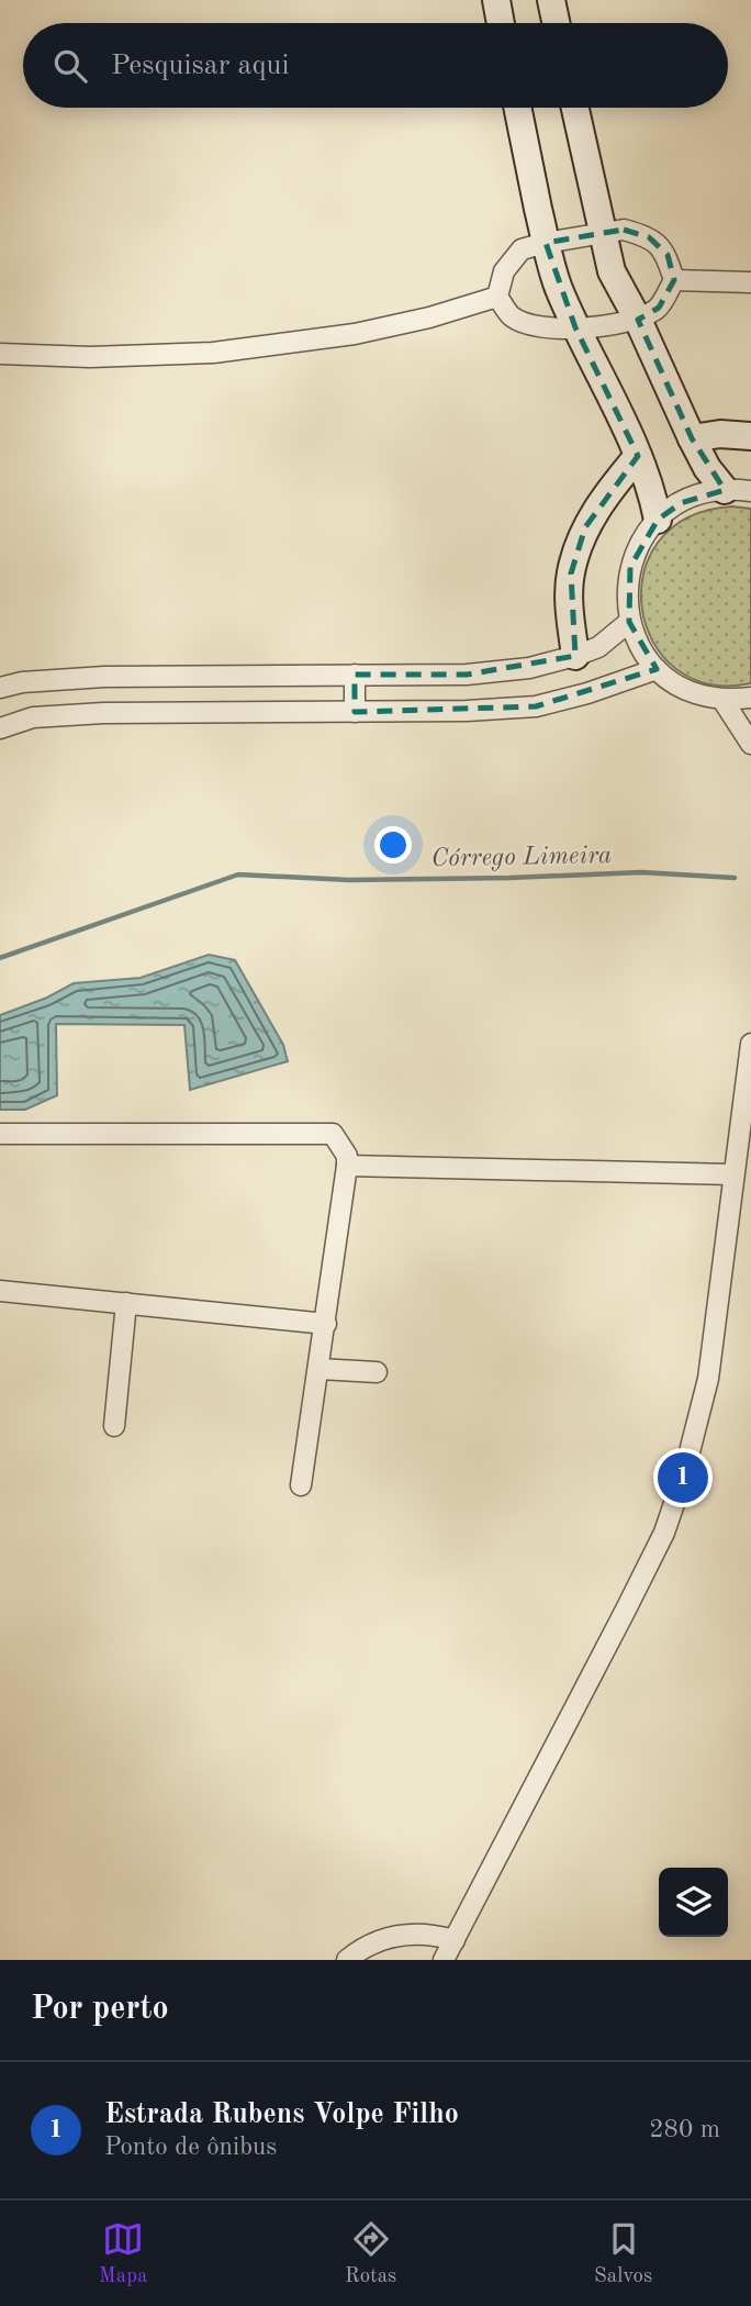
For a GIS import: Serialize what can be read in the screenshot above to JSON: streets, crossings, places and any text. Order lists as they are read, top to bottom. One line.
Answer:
{"water":["Córrego Limeira"],"page":{"search":"Pesquisar aqui","pins":"1","heading":"Por perto","list":[{"mark":"1","name":"Estrada Rubens Volpe Filho","note":"Ponto de ônibus","value":"280 m"}],"nav":["Mapa","Rotas","Salvos"]}}
